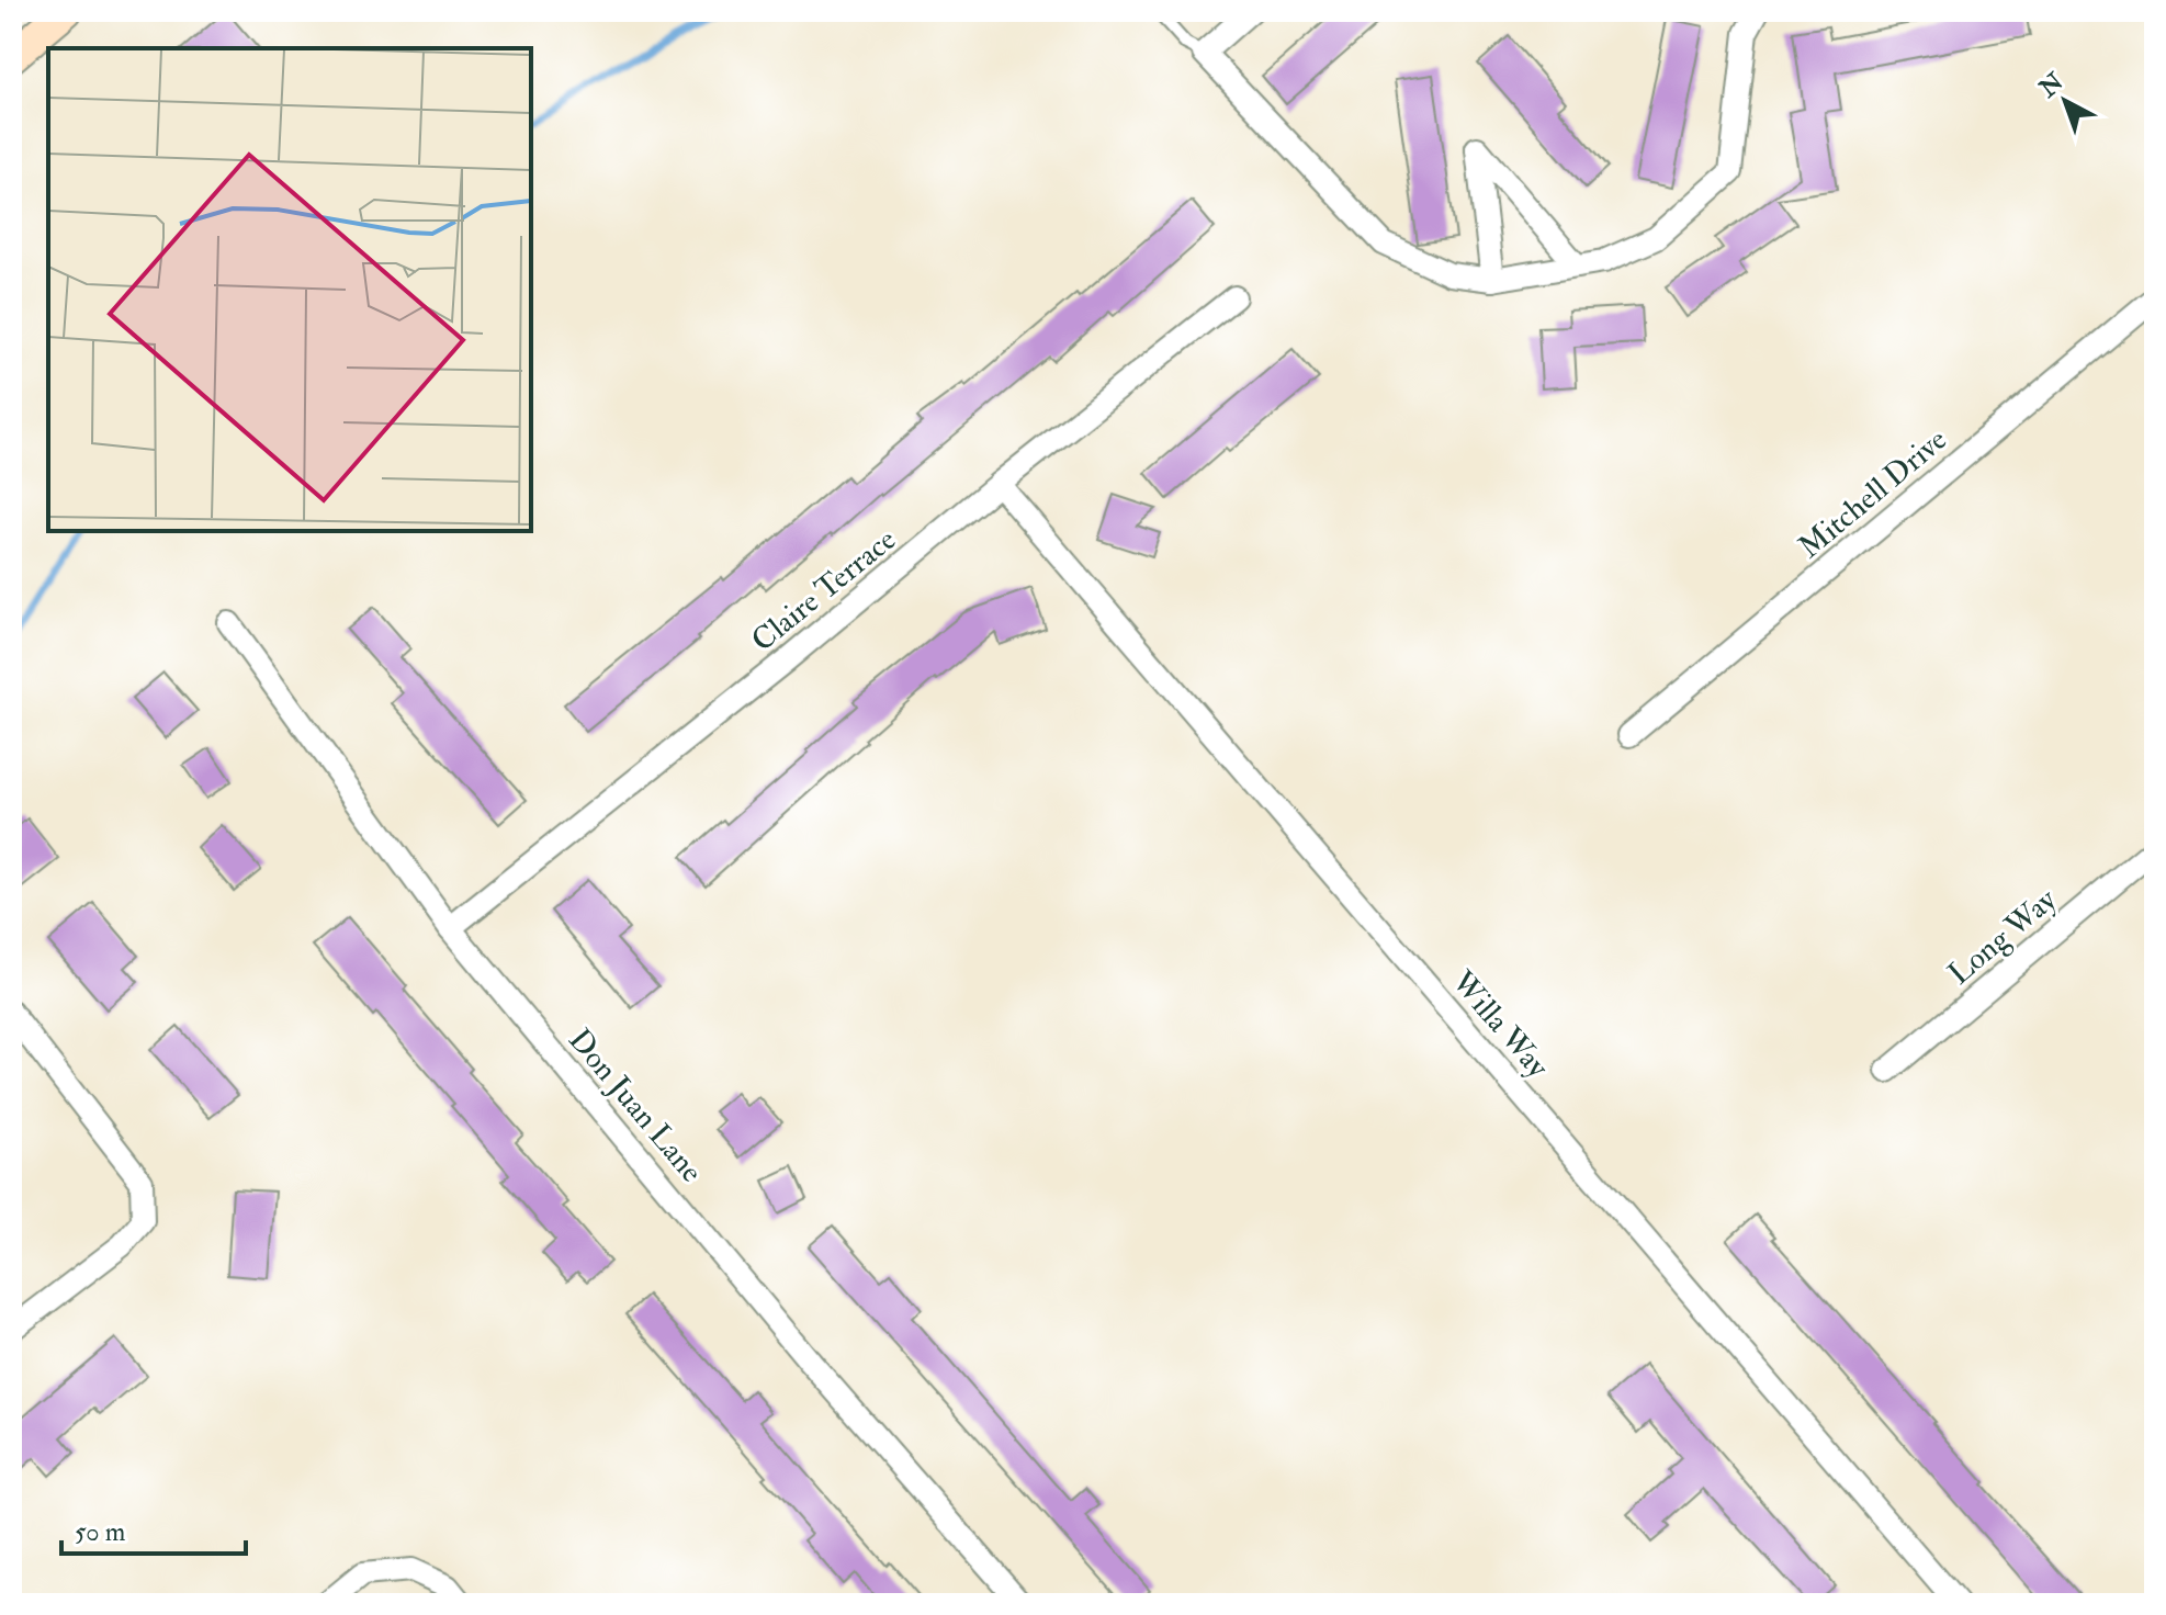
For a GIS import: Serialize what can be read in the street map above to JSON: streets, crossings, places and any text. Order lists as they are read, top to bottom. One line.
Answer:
{"streets":{"street":["Mitchell Drive","Claire Terrace","Long Way","Willa Way","Don Juan Lane"]},"crossings":[["Claire Terrace","Willa Way"],["Claire Terrace","Don Juan Lane"]],"scale_bar":"50 m","north":"top left"}
